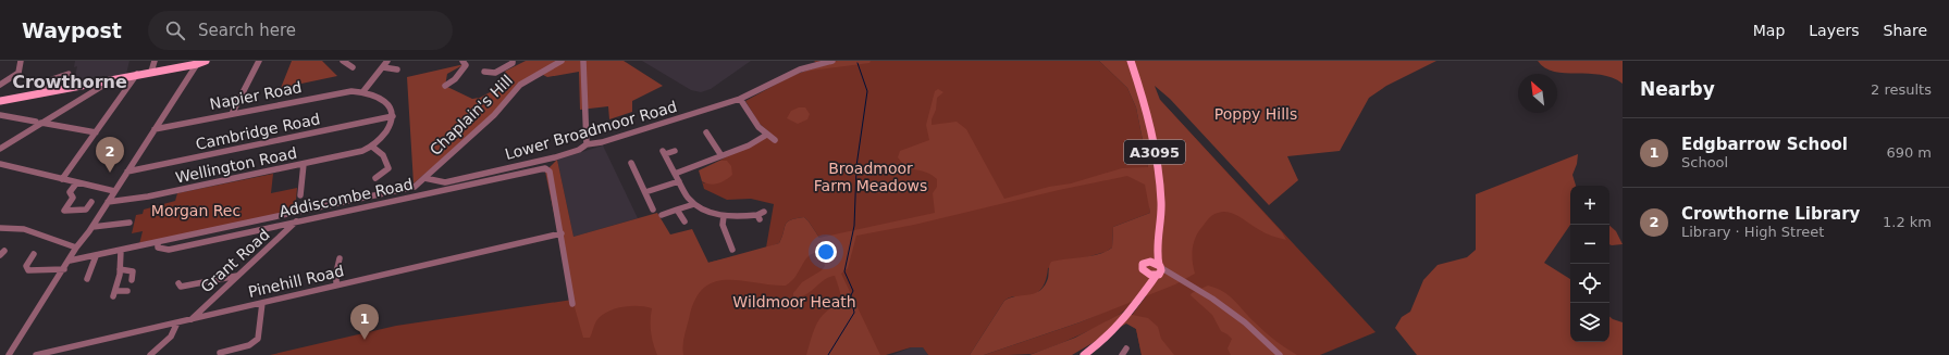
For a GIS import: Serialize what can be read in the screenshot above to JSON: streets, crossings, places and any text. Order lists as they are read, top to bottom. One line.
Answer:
{"streets":{"main road":["A3095"],"street":["Napier Road","Chaplain's Hill","Lower Broadmoor Road","Cambridge Road","Wellington Road","Addiscombe Road","Grant Road","Pinehill Road"]},"crossings":[["Chaplain's Hill","Lower Broadmoor Road"],["Addiscombe Road","Grant Road"],["Addiscombe Road","Pinehill Road"],["Grant Road","Pinehill Road"]],"districts":["Crowthorne"],"parks":["Poppy Hills","Broadmoor Farm Meadows","Morgan Rec","Wildmoor Heath"],"north":"top left","page":{"header":"Waypost","search":"Search here","nav":["Map","Layers","Share"],"heading":["Nearby","2 results"],"list":[{"mark":"1","name":"Edgbarrow School","note":"School","value":"690 m"},{"mark":"2","name":"Crowthorne Library","note":"Library · High Street","value":"1.2 km"}],"pins":["2","1"],"map_buttons":["+","−"]}}
